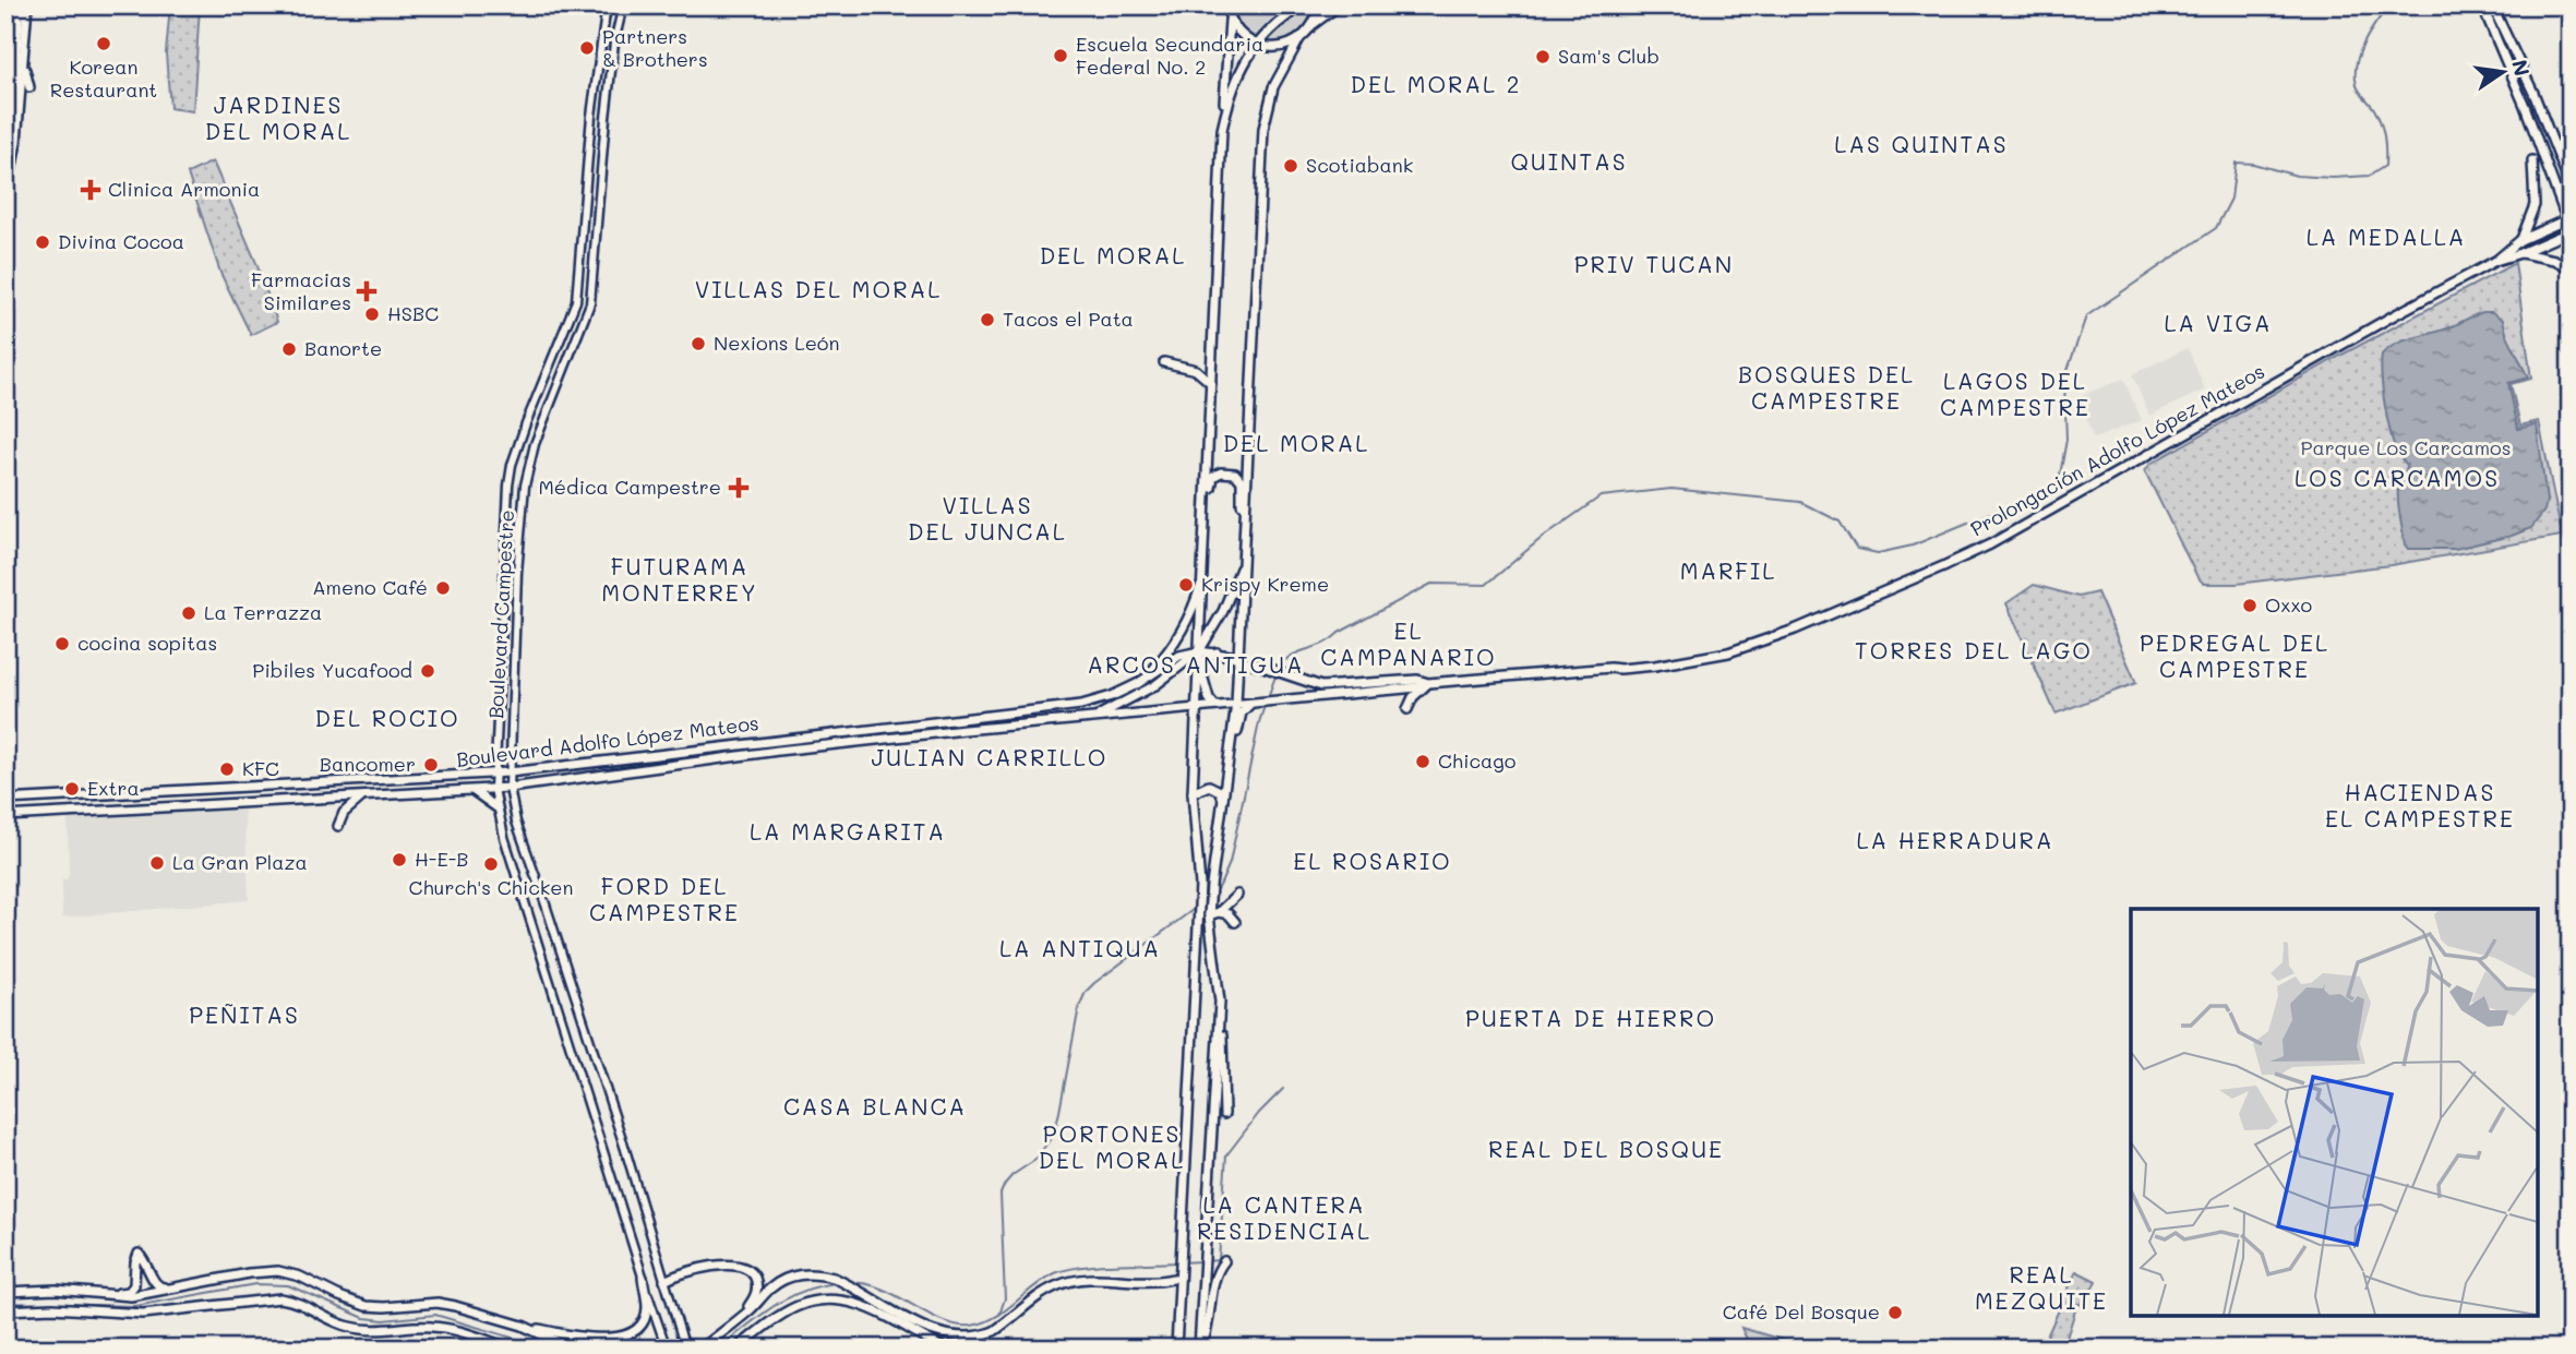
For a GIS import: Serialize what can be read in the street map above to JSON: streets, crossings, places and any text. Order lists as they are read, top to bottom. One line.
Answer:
{"streets":{"main road":["Prolongación Adolfo López Mateos","Boulevard Campestre","Boulevard Adolfo López Mateos"]},"crossings":[["Prolongación Adolfo López Mateos","Boulevard Adolfo López Mateos"],["Boulevard Campestre","Boulevard Adolfo López Mateos"]],"districts":["DEL MORAL 2","JARDINES DEL MORAL","LAS QUINTAS","QUINTAS","LA MEDALLA","DEL MORAL","PRIV TUCAN","VILLAS DEL MORAL","LA VIGA","BOSQUES DEL CAMPESTRE","LAGOS DEL CAMPESTRE","DEL MORAL","LOS CARCAMOS","VILLAS DEL JUNCAL","FUTURAMA MONTERREY","MARFIL","EL CAMPANARIO","PEDREGAL DEL CAMPESTRE","TORRES DEL LAGO","ARCOS ANTIGUA","DEL ROCIO","JULIAN CARRILLO","HACIENDAS EL CAMPESTRE","LA MARGARITA","LA HERRADURA","EL ROSARIO","FORD DEL CAMPESTRE","LA ANTIQUA","PEÑITAS","PUERTA DE HIERRO","CASA BLANCA","PORTONES DEL MORAL","REAL DEL BOSQUE","LA CANTERA RESIDENCIAL","REAL MEZQUITE"],"parks":["Parque Los Carcamos"],"places":{"other":["Korean Restaurant","Partners & Brothers","Escuela Secundaria Federal No. 2","Sam's Club","Scotiabank","Divina Cocoa","HSBC","Tacos el Pata","Nexions León","Banorte","Krispy Kreme","Ameno Café","Oxxo","La Terrazza","cocina sopitas","Pibiles Yucafood","Chicago","Bancomer","KFC","Extra","H-E-B","La Gran Plaza","Church's Chicken","Café Del Bosque"],"health":["Clinica Armonia","Farmacias Similares","Médica Campestre"]},"north":"right"}
